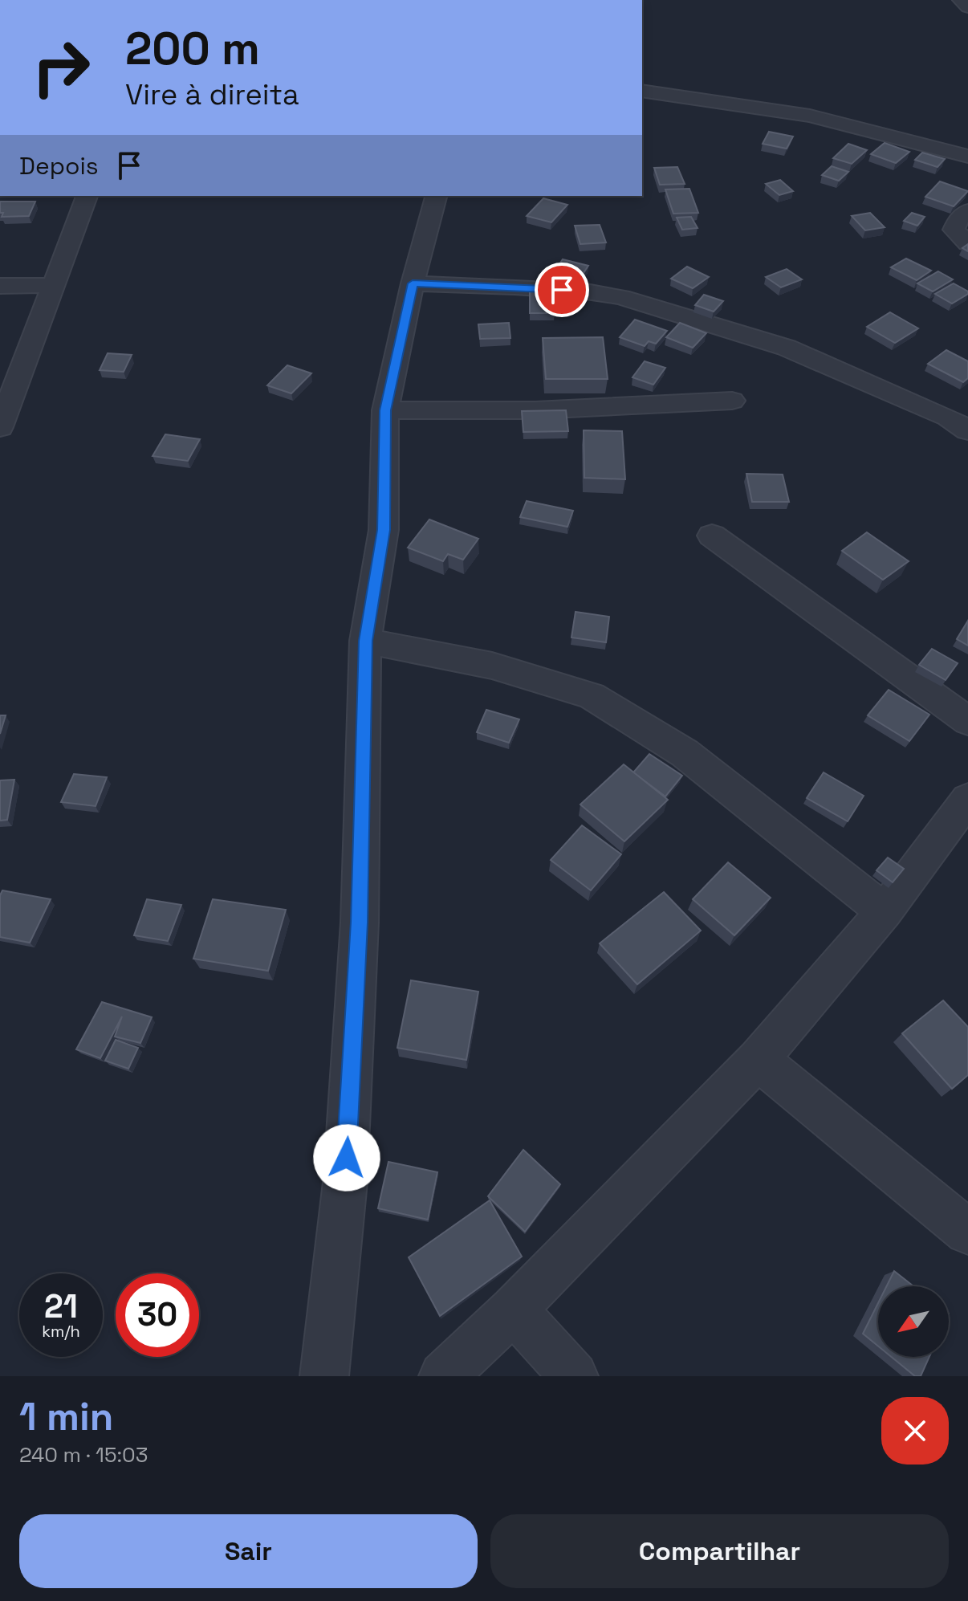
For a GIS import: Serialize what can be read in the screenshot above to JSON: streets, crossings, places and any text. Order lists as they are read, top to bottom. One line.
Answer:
{"north":"bottom left","page":{"turn":["200 m","Vire à direita"],"then":"Depois","speed":"21 km/h","limit":"30","heading":["1 min","240 m · 15:03"],"buttons":["Sair","Compartilhar"]}}
